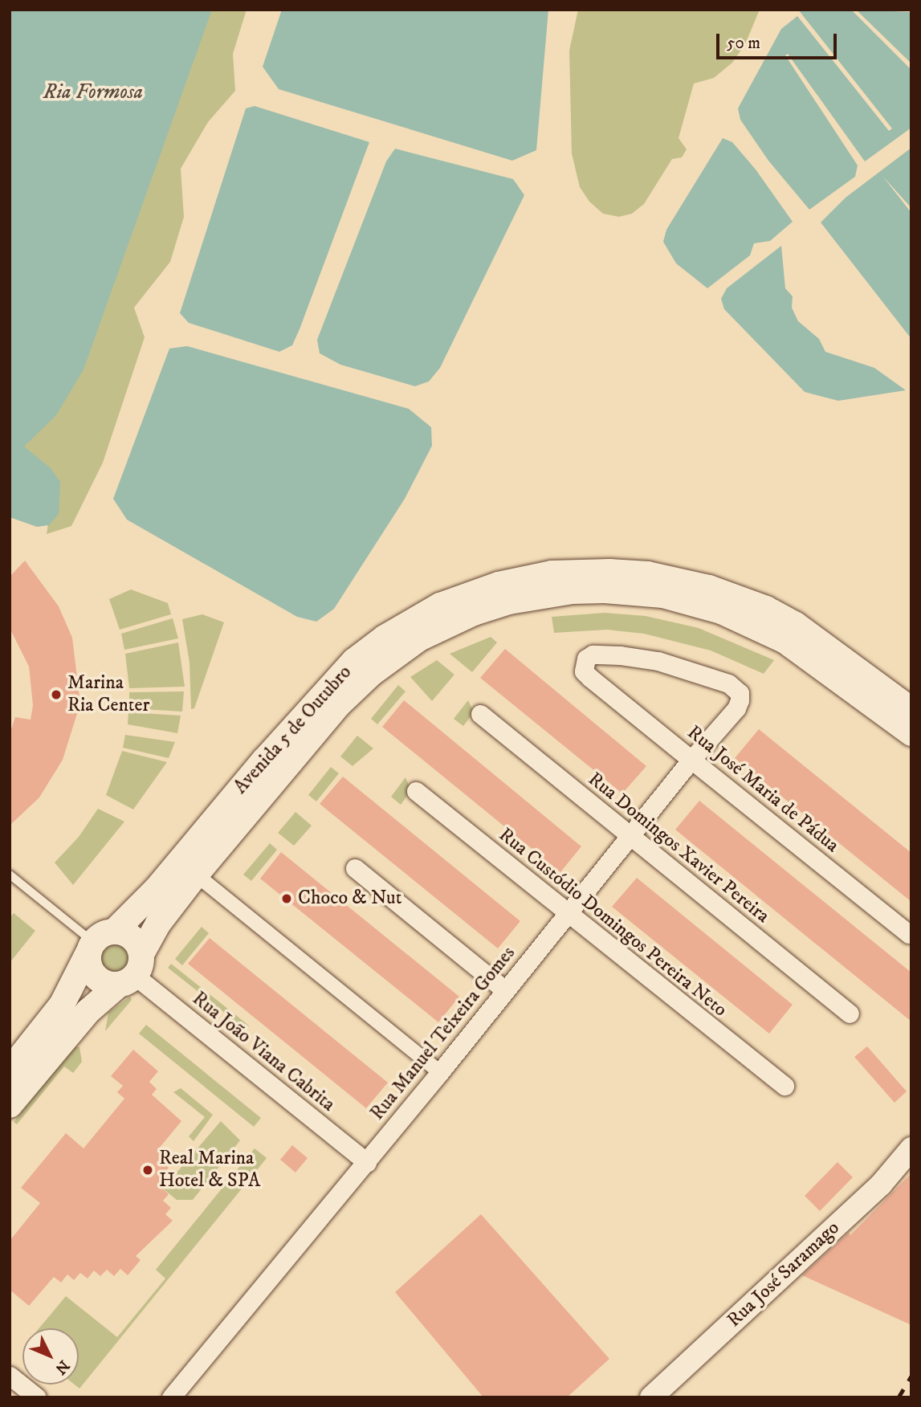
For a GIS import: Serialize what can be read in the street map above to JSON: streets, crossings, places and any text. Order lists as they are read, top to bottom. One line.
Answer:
{"streets":{"main road":["Avenida 5 de Outubro"],"street":["Rua José Maria de Pádua","Rua Domingos Xavier Pereira","Rua Custódio Domingos Pereira Neto","Rua Manuel Teixeira Gomes","Rua João Viana Cabrita","Rua José Saramago"]},"crossings":[["Avenida 5 de Outubro","Rua João Viana Cabrita"],["Rua José Maria de Pádua","Rua Manuel Teixeira Gomes"],["Rua Domingos Xavier Pereira","Rua Manuel Teixeira Gomes"],["Rua Custódio Domingos Pereira Neto","Rua Manuel Teixeira Gomes"],["Rua Manuel Teixeira Gomes","Rua João Viana Cabrita"]],"water":["Ria Formosa"],"places":["Marina Ria Center","Choco & Nut","Real Marina Hotel & SPA"],"scale_bar":"50 m","north":"bottom right"}
